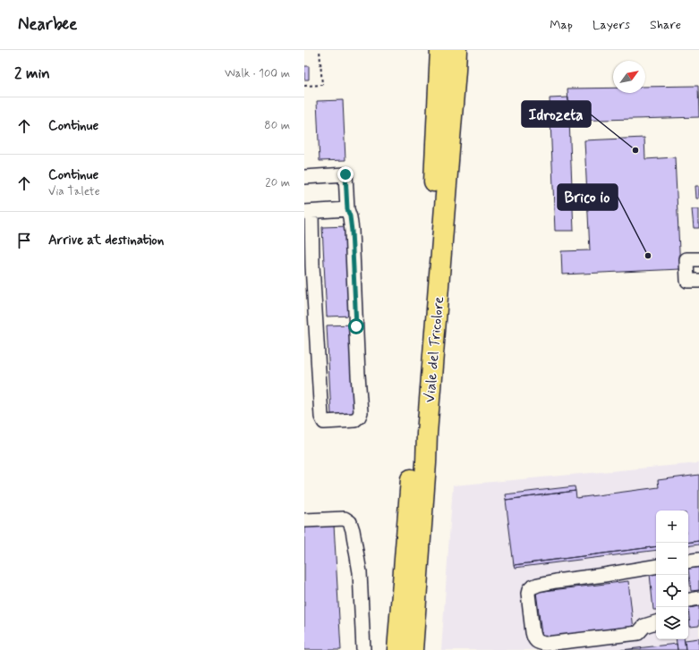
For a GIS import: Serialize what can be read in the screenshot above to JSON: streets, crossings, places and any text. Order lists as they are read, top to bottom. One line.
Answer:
{"streets":{"highway":["Viale del Tricolore"]},"places":["Idrozeta","Brico io"],"north":"top right","page":{"header":"Nearbee","nav":["Map","Layers","Share"],"heading":["2 min","Walk · 100 m"],"list":[["Continue","80 m"],["Continue","Via Talete","20 m"],"Arrive at destination"],"map_buttons":["+","−"]}}
